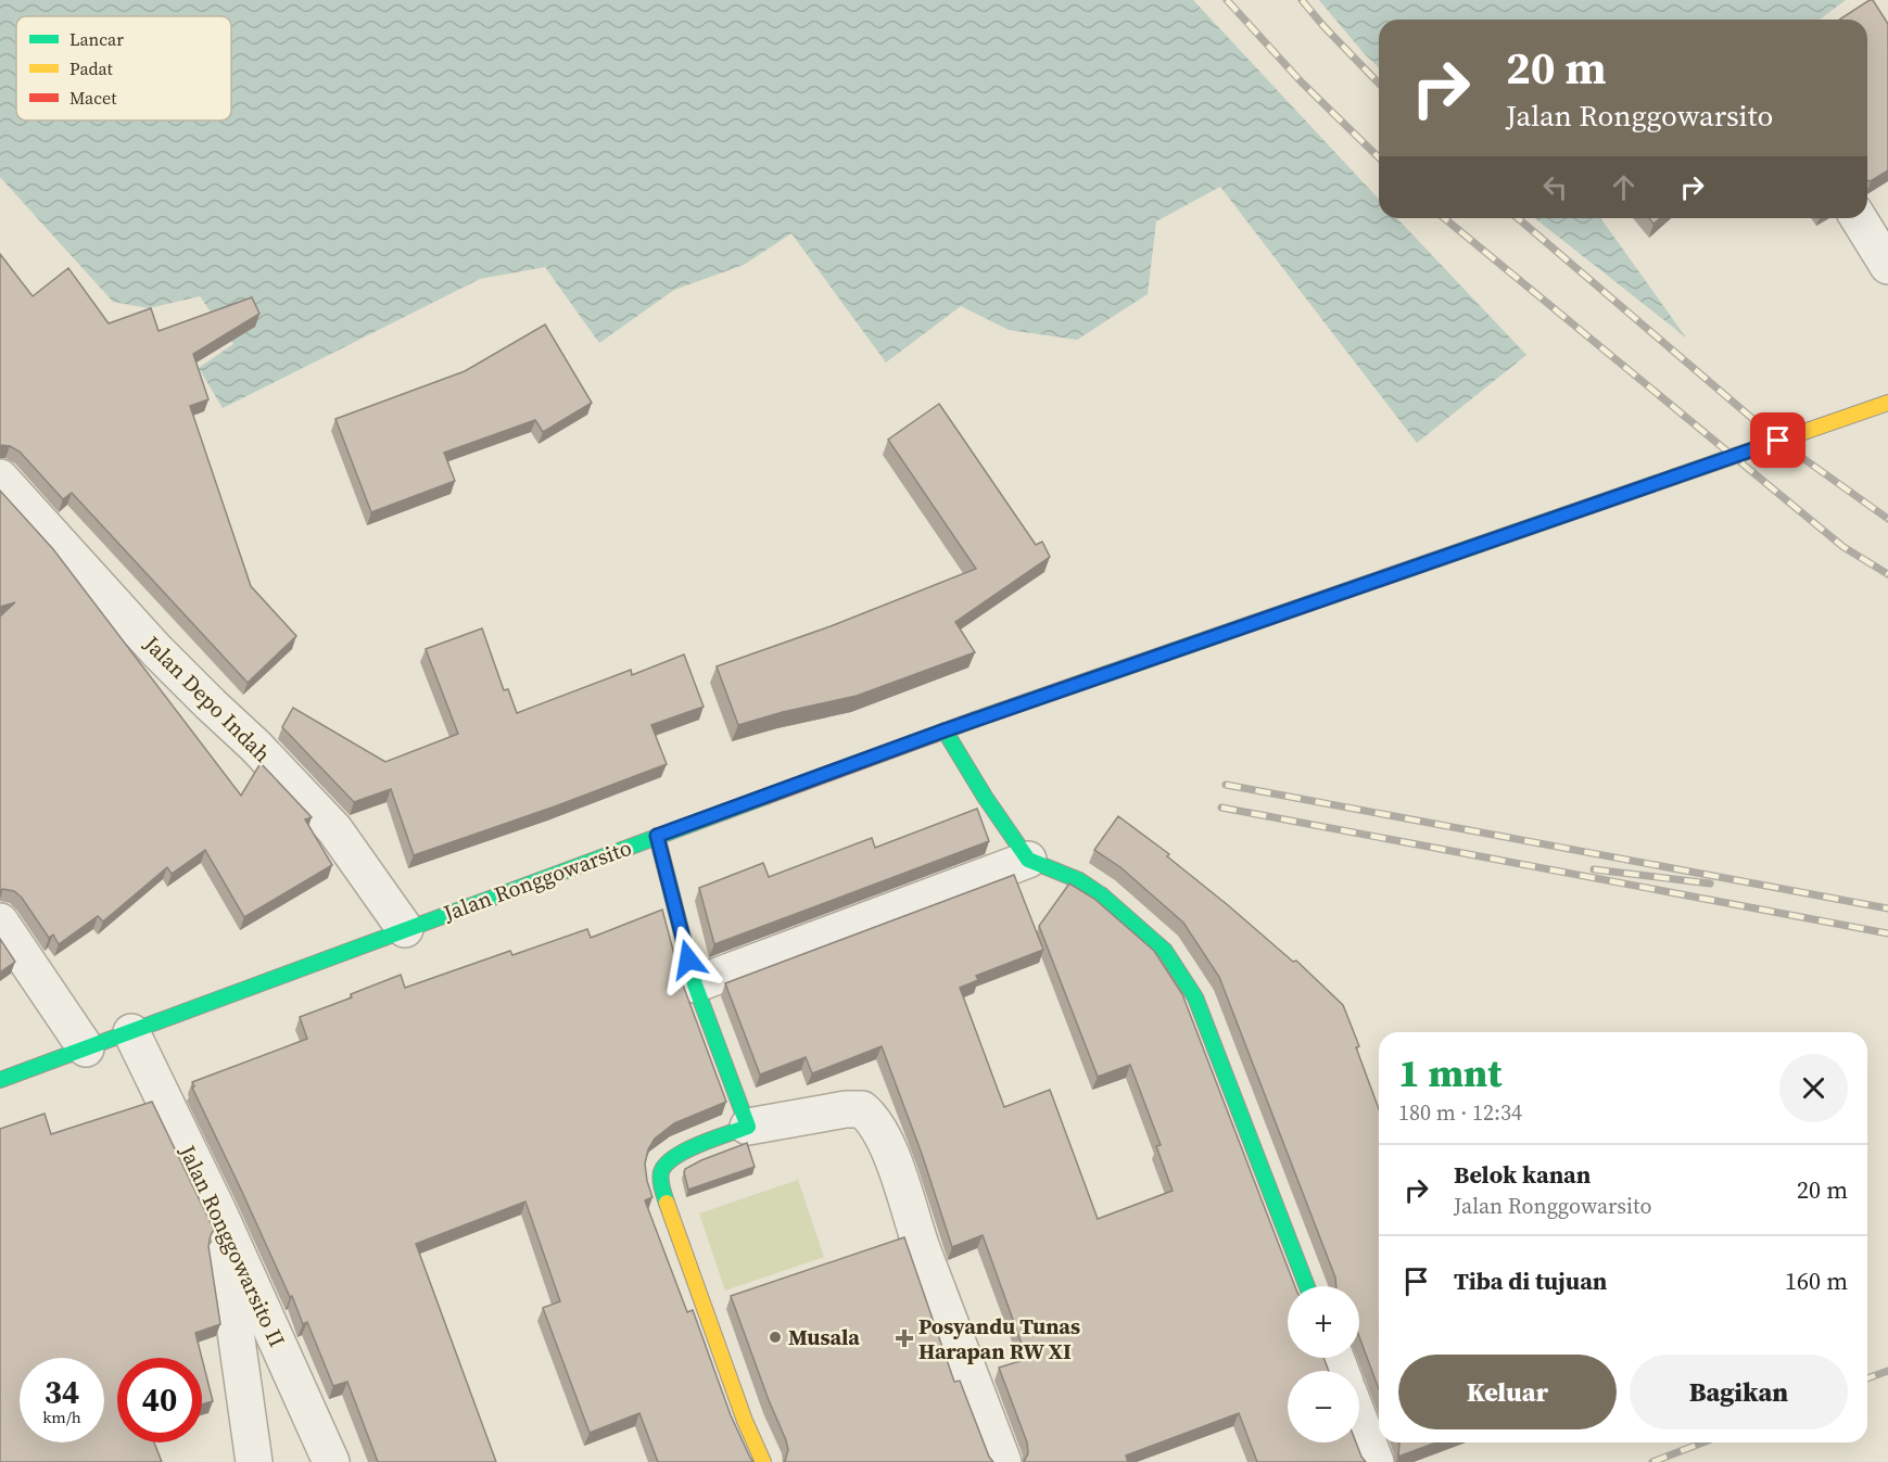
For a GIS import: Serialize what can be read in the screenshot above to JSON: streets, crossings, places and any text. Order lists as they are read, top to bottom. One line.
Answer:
{"streets":{"main road":["Jalan Ronggowarsito"],"street":["Jalan Depo Indah","Jalan Ronggowarsito II"]},"crossings":[["Jalan Depo Indah","Jalan Ronggowarsito"],["Jalan Ronggowarsito","Jalan Ronggowarsito II"]],"places":{"other":["Musala"],"health":["Posyandu Tunas Harapan RW XI"]},"legend":["Lancar","Padat","Macet"],"page":{"turn":["20 m","Jalan Ronggowarsito"],"heading":["1 mnt","180 m · 12:34"],"list":[{"name":"Belok kanan","note":"Jalan Ronggowarsito","value":"20 m"},{"name":"Tiba di tujuan","value":"160 m"}],"map_buttons":["+","−"],"buttons":["Keluar","Bagikan"],"speed":"34 km/h","limit":"40"}}
